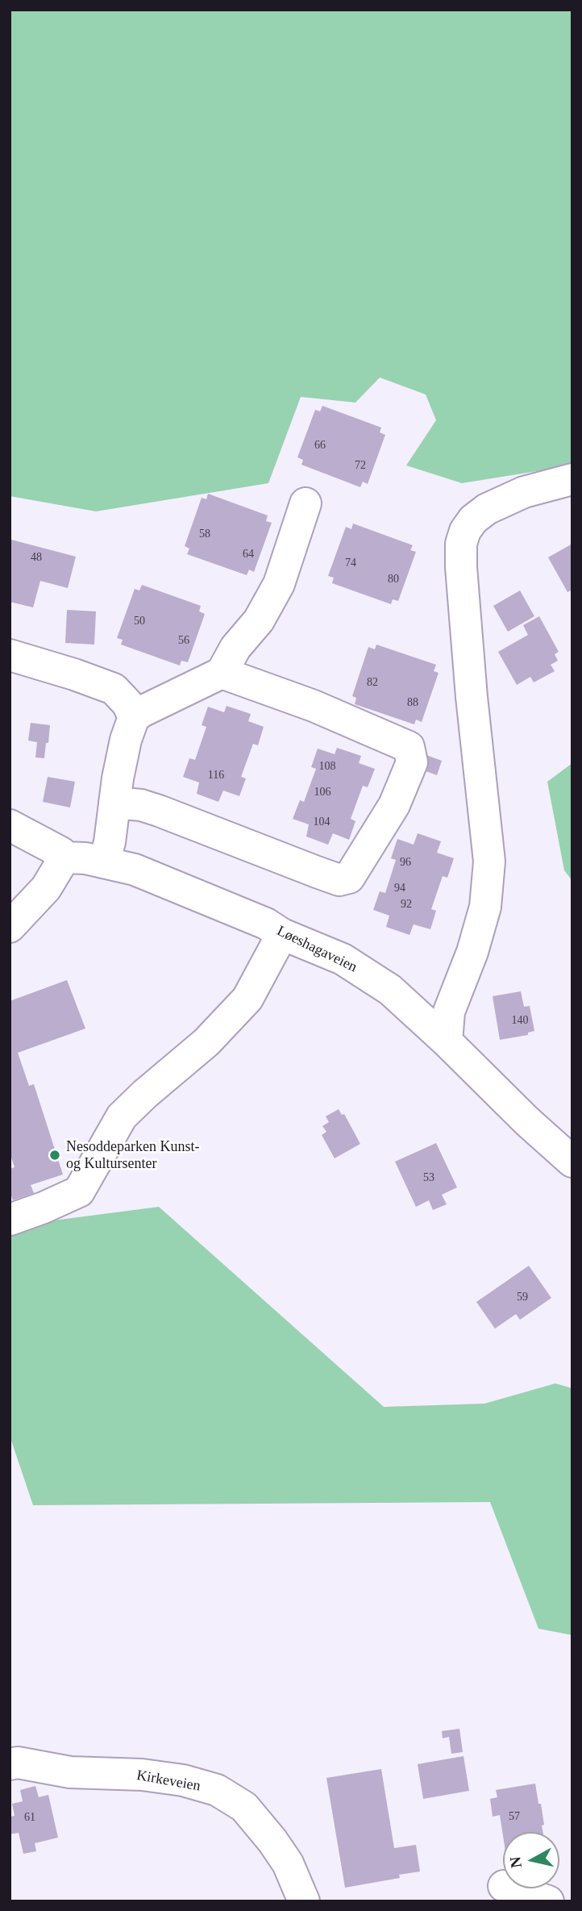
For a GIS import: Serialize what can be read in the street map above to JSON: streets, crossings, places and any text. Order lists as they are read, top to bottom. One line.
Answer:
{"streets":{"street":["Løeshagaveien","Kirkeveien"]},"places":["Nesoddeparken Kunst- og Kultursenter"],"house_numbers":["66","72","58","64","48","74","80","50","56","82","88","108","116","106","104","96","94","92","140","53","59","57","61"],"north":"left"}
